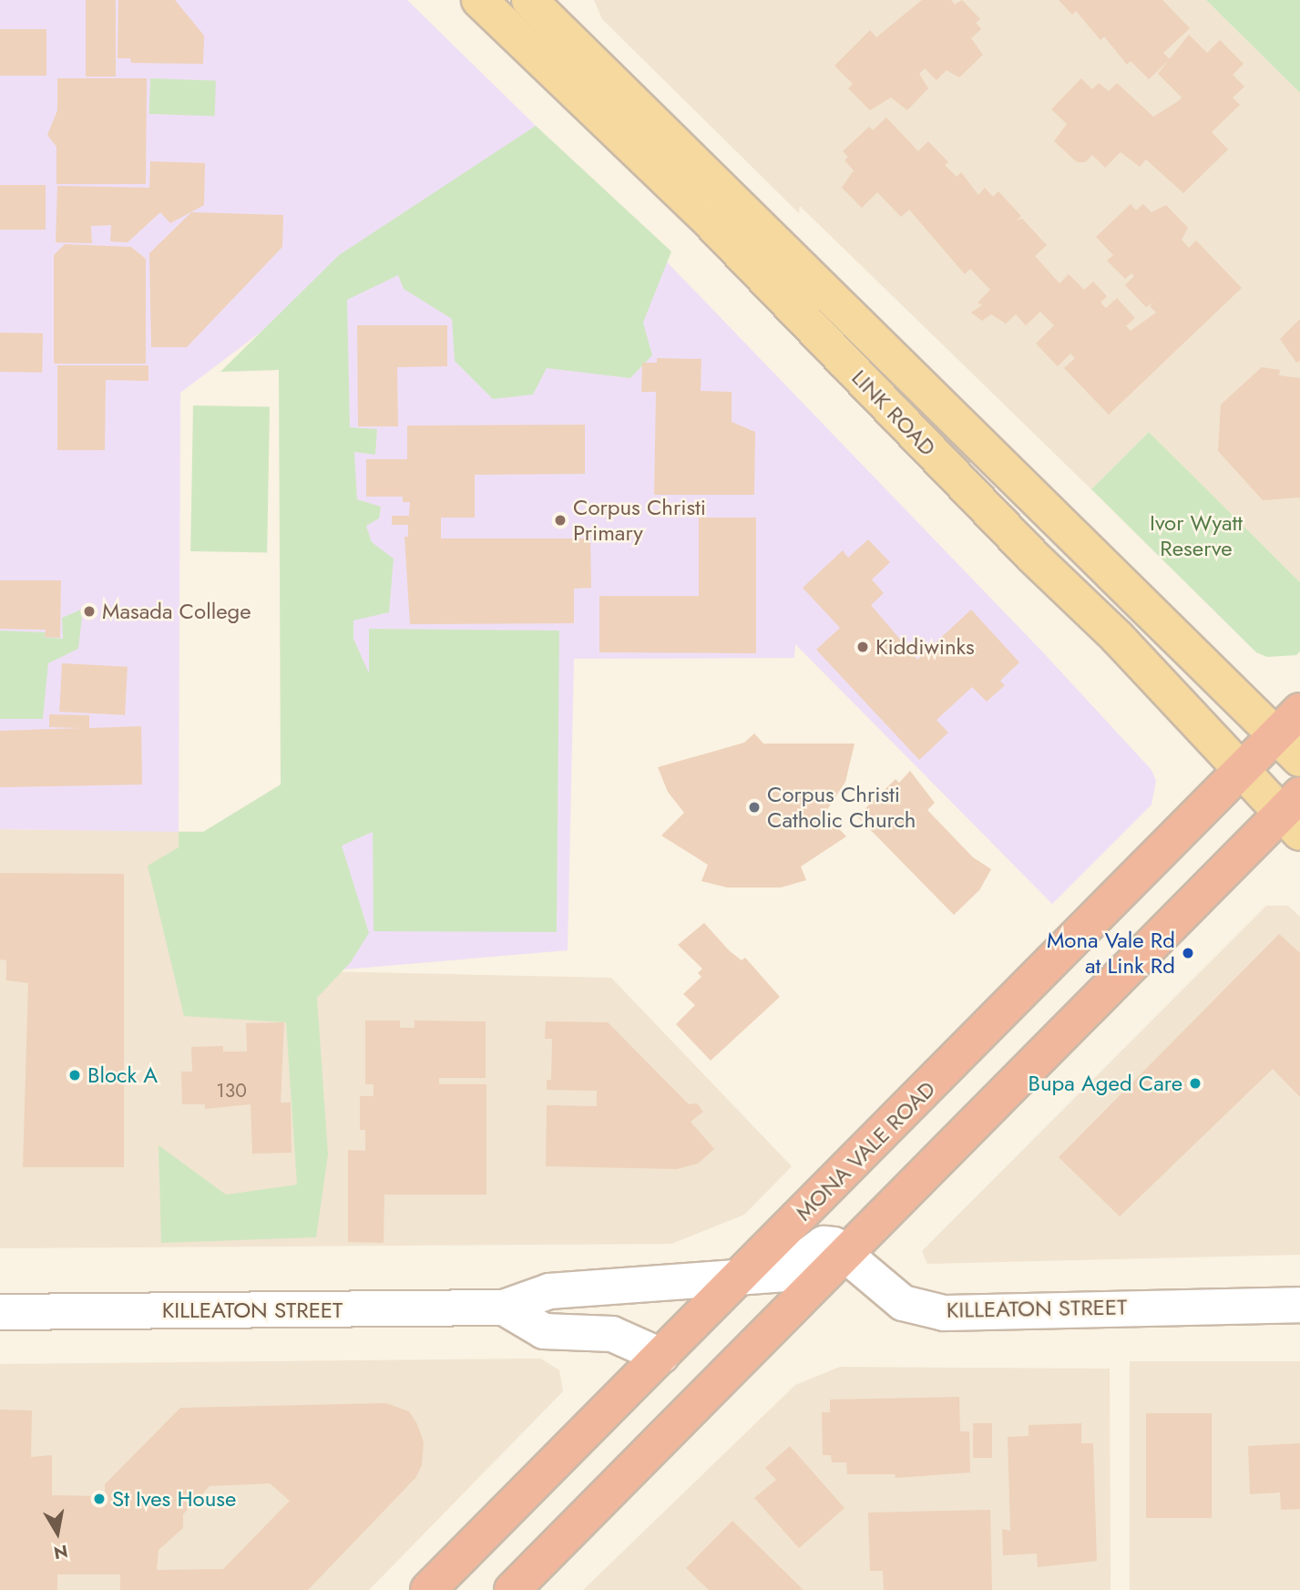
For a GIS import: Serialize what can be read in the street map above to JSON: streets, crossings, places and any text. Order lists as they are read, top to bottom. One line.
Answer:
{"streets":{"highway":["MONA VALE ROAD"],"main road":["LINK ROAD"],"street":["KILLEATON STREET"]},"crossings":[["LINK ROAD","MONA VALE ROAD"],["MONA VALE ROAD","KILLEATON STREET"]],"parks":["Ivor Wyatt Reserve"],"places":["Corpus Christi Primary","Masada College","Kiddiwinks","Corpus Christi Catholic Church","Mona Vale Rd at Link Rd","Block A","Bupa Aged Care","St Ives House"],"house_numbers":["130"],"north":"bottom"}
